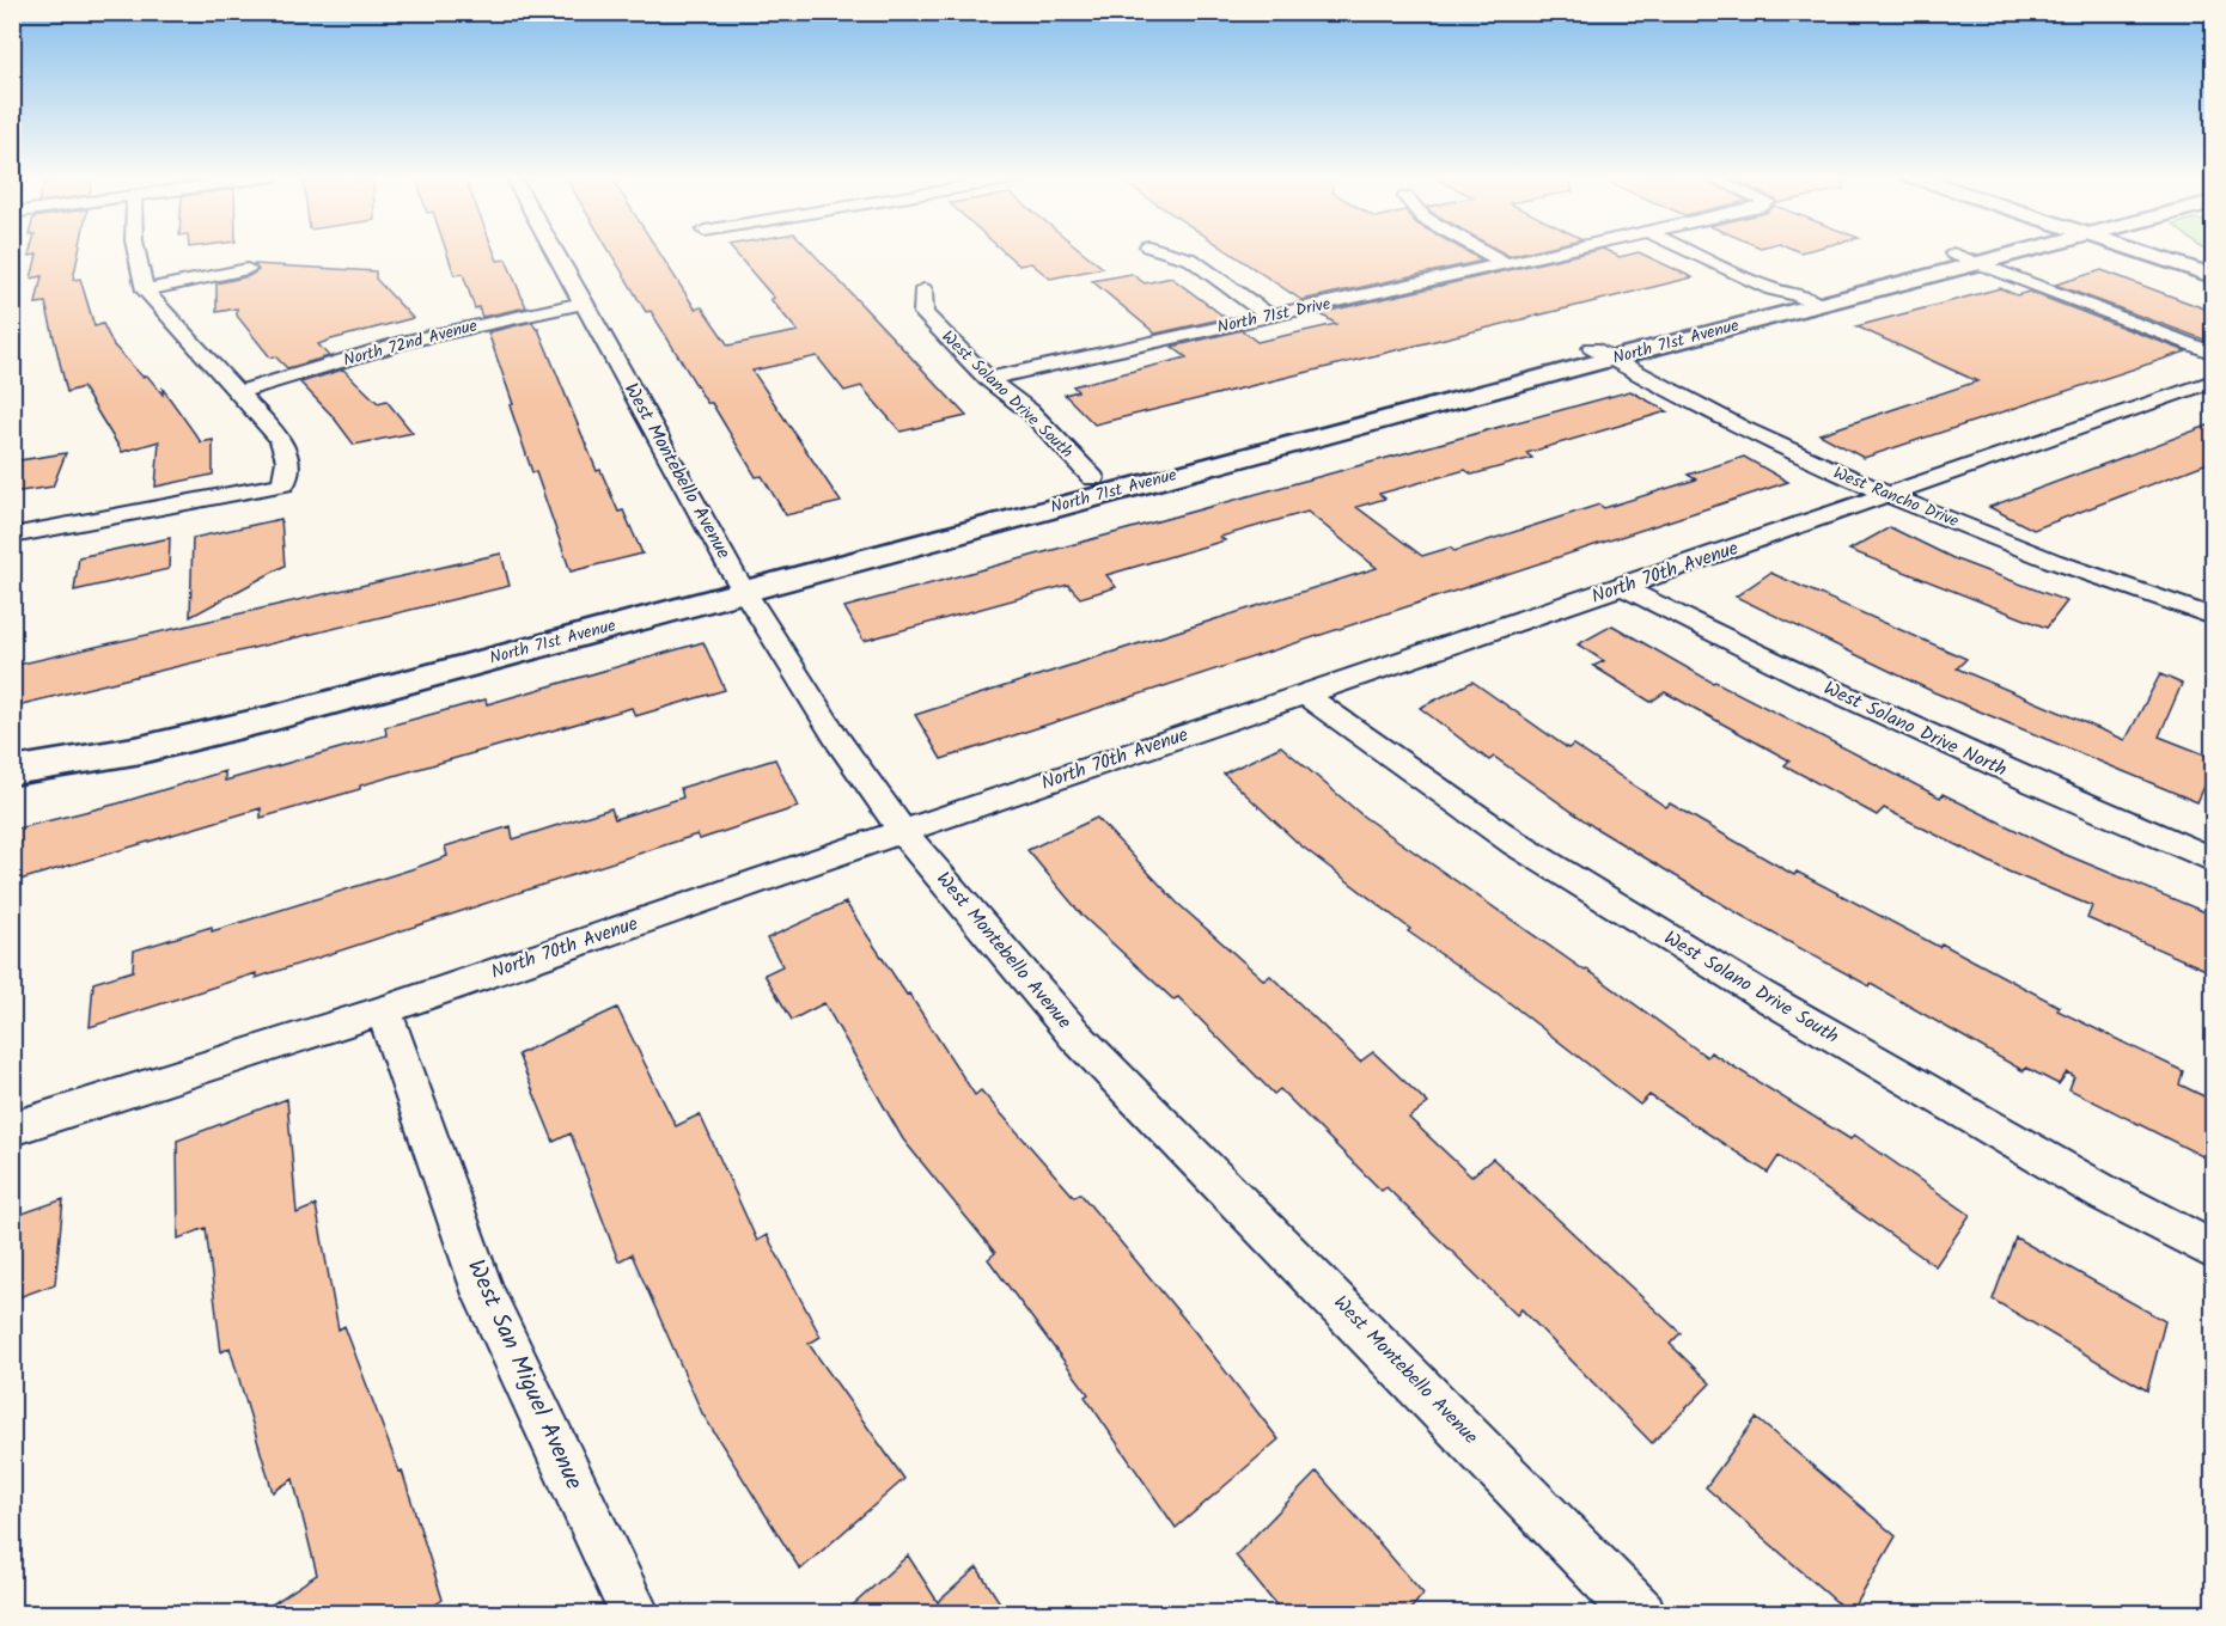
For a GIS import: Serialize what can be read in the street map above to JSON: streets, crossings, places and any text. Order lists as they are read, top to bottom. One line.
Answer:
{"streets":{"street":["North 71st Drive","North 71st Avenue","North 72nd Avenue","West Solano Drive South","West Montebello Avenue","West Rancho Drive","North 70th Avenue","West Solano Drive North","West San Miguel Avenue"]},"crossings":[["North 71st Drive","West Solano Drive South"],["North 71st Avenue","West Solano Drive South"],["North 71st Avenue","West Montebello Avenue"],["North 71st Avenue","West Rancho Drive"],["North 72nd Avenue","West Montebello Avenue"],["West Solano Drive South","North 70th Avenue"],["West Montebello Avenue","North 70th Avenue"],["West Rancho Drive","North 70th Avenue"],["North 70th Avenue","West Solano Drive North"],["North 70th Avenue","West San Miguel Avenue"]]}
